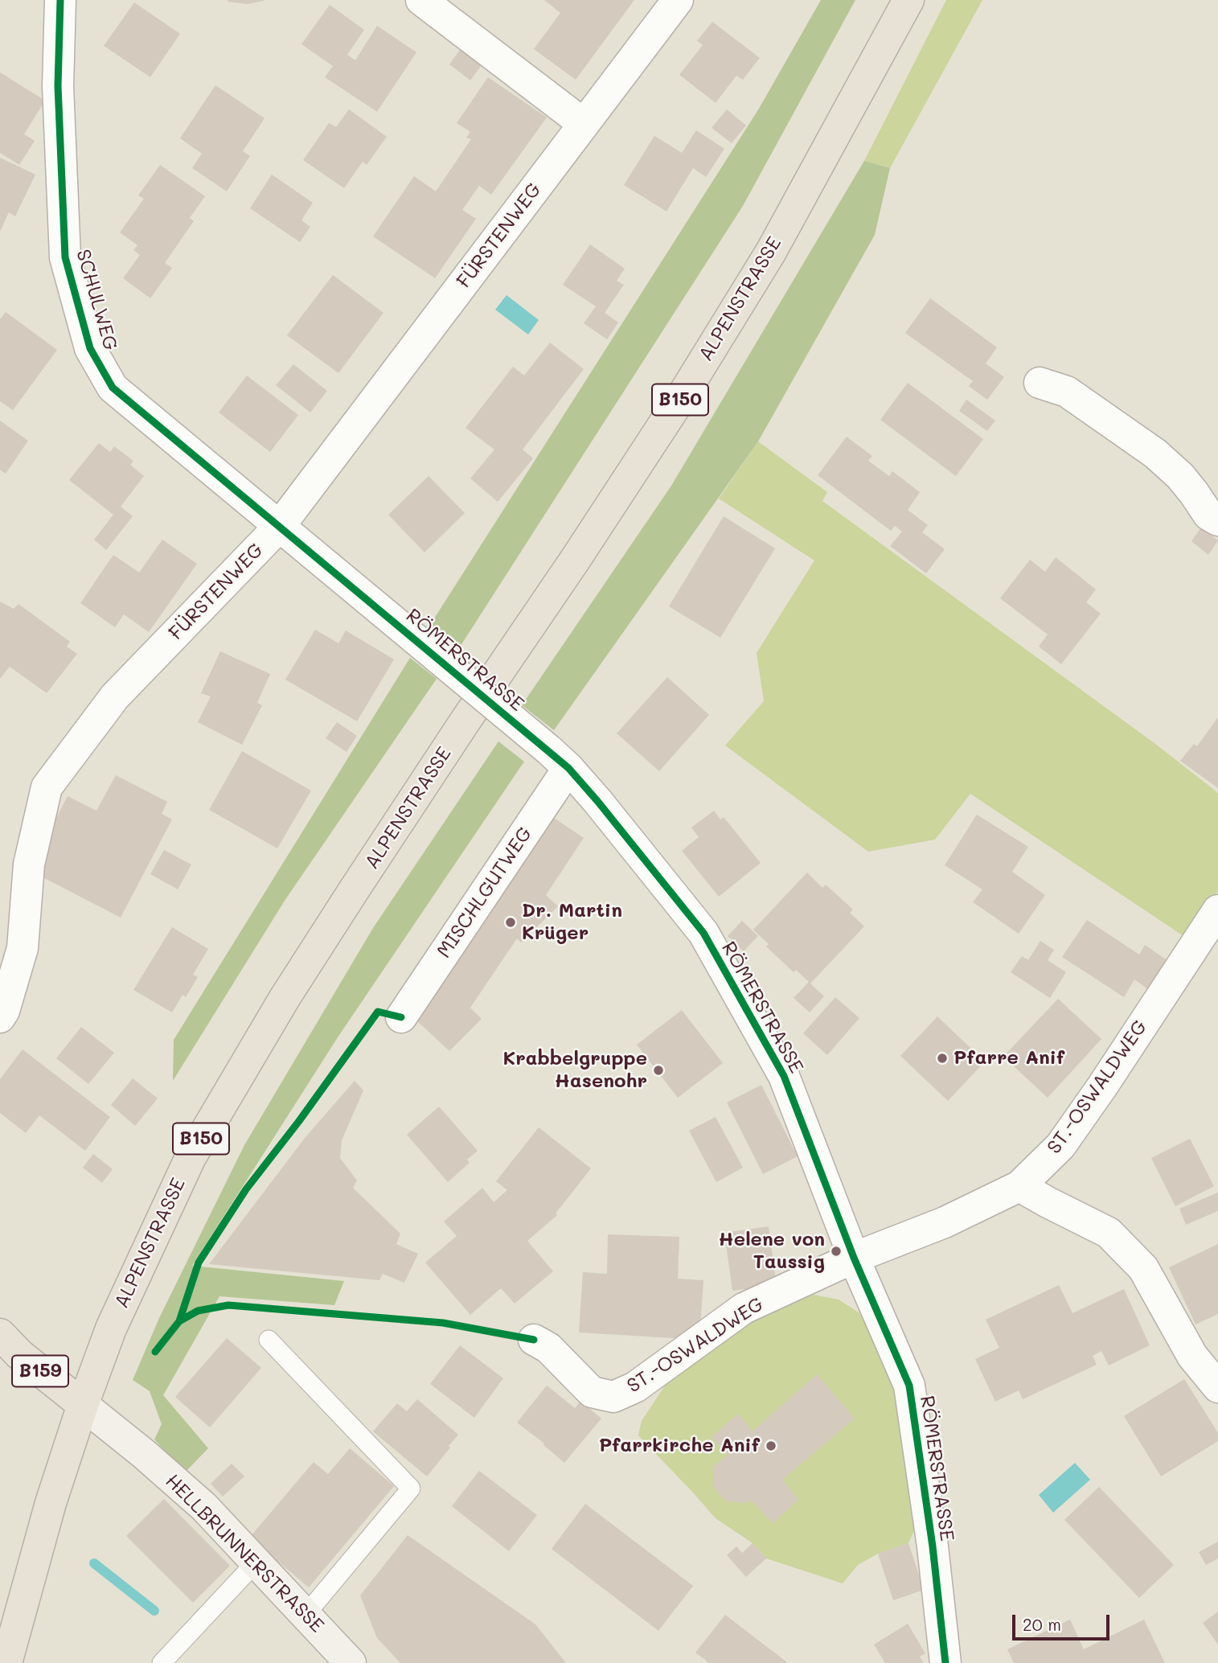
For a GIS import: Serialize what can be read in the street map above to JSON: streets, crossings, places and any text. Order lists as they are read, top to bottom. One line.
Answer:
{"streets":{"main road":["ALPENSTRASSE","B150","B159"],"street":["FÜRSTENWEG","SCHULWEG","RÖMERSTRASSE","MISCHLGUTWEG","ST.-OSWALDWEG","HELLBRUNNERSTRASSE"]},"crossings":[["FÜRSTENWEG","SCHULWEG"],["FÜRSTENWEG","RÖMERSTRASSE"],["ALPENSTRASSE","B159"],["ALPENSTRASSE","HELLBRUNNERSTRASSE"],["SCHULWEG","RÖMERSTRASSE"],["RÖMERSTRASSE","MISCHLGUTWEG"],["RÖMERSTRASSE","ST.-OSWALDWEG"],["B159","HELLBRUNNERSTRASSE"]],"places":["Dr. Martin Krüger","Pfarre Anif","Krabbelgruppe Hasenohr","Helene von Taussig","Pfarrkirche Anif"],"scale_bar":"20 m"}
